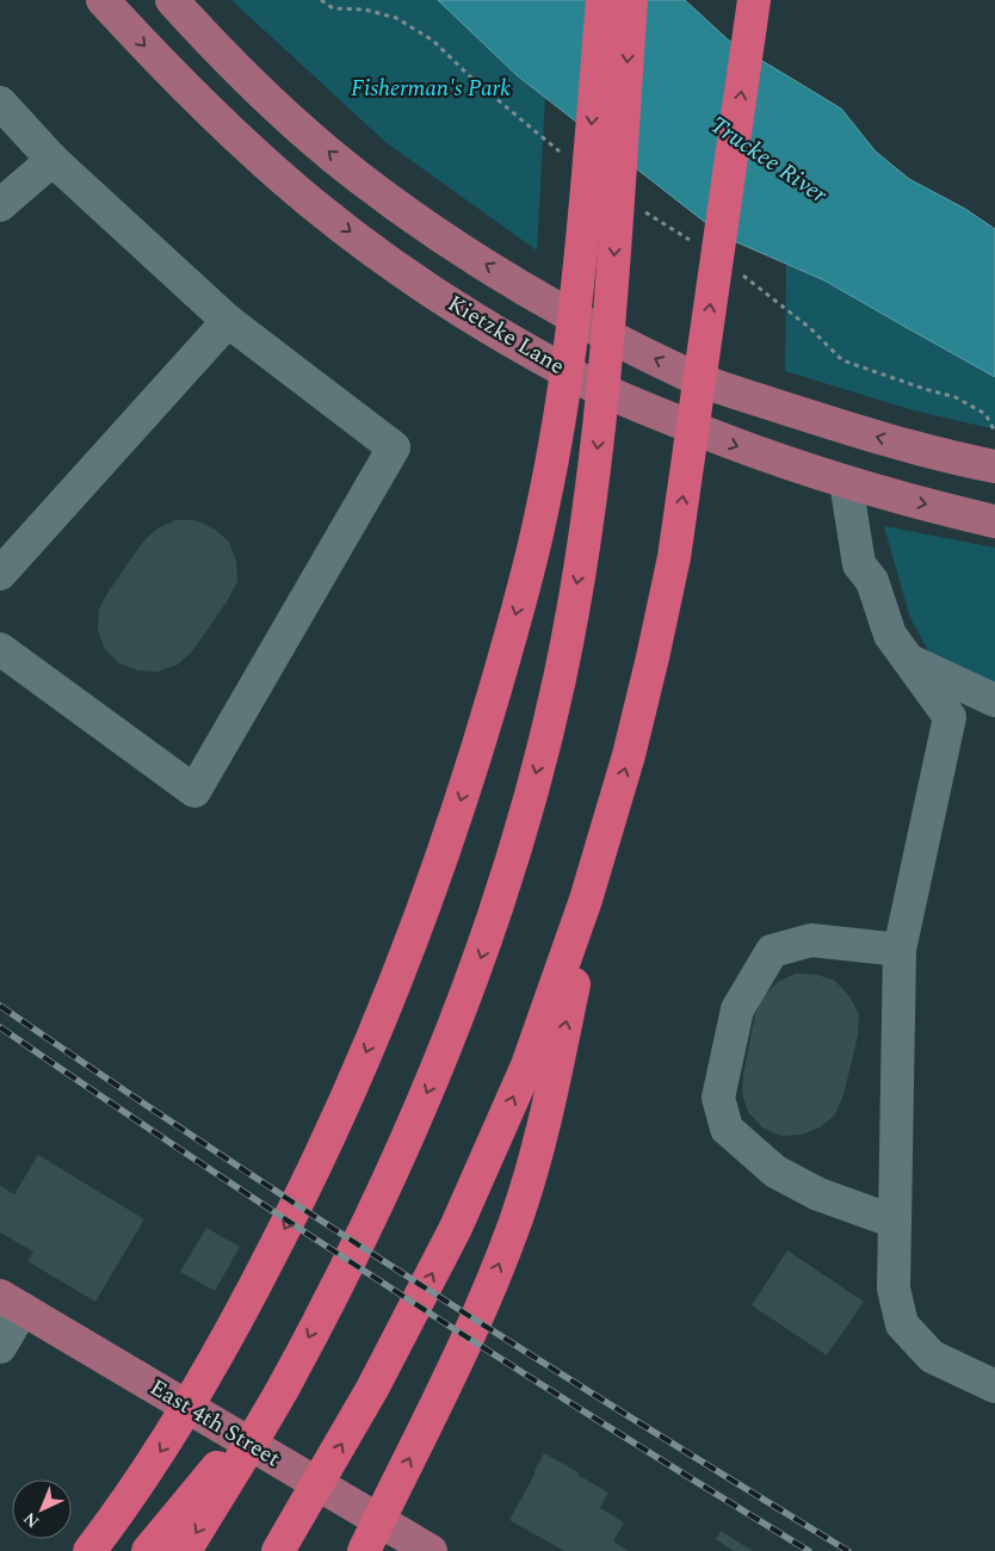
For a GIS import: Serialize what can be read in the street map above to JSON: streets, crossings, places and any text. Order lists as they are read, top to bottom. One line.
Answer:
{"streets":{"main road":["Kietzke Lane","East 4th Street"]},"water":["Truckee River"],"parks":["Fisherman's Park"],"north":"bottom left"}
